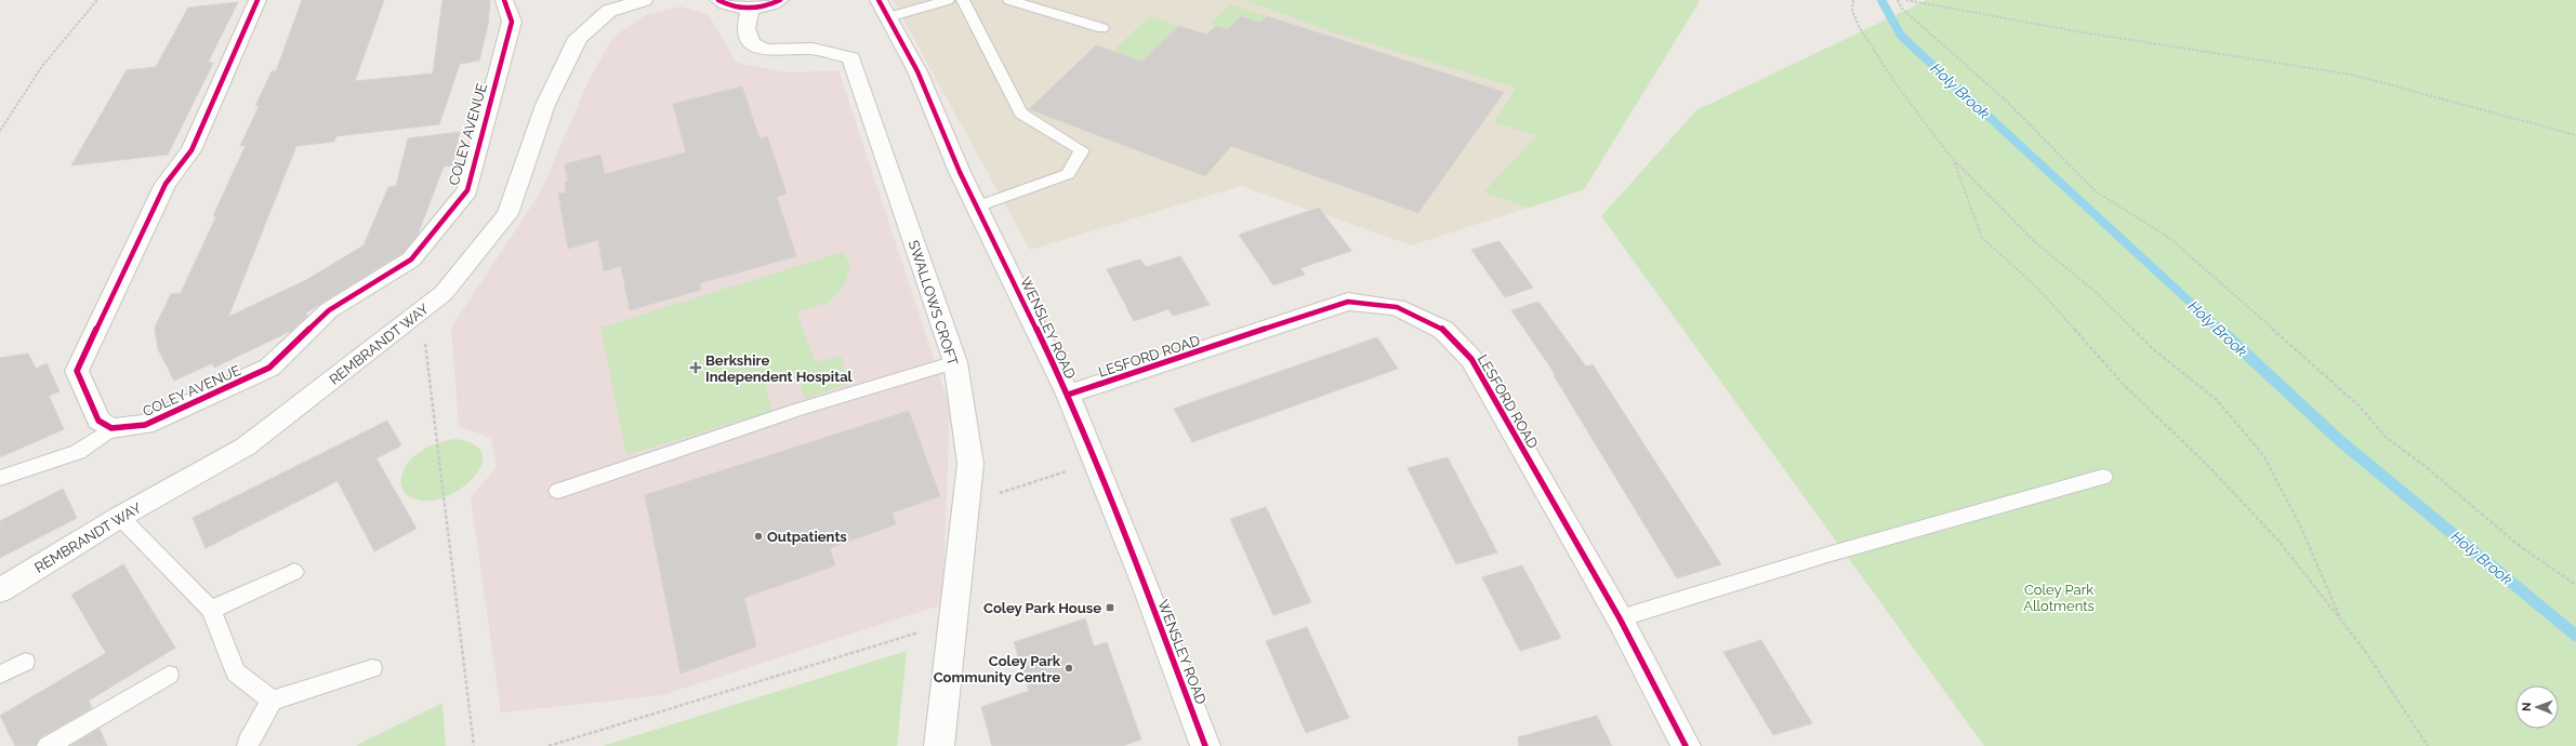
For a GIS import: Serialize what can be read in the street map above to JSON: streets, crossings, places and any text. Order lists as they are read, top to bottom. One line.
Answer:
{"streets":{"street":["COLEY AVENUE","SWALLOWS CROFT","WENSLEY ROAD","REMBRANDT WAY","LESFORD ROAD"]},"crossings":[["WENSLEY ROAD","LESFORD ROAD"]],"water":["Holy Brook"],"parks":["Coley Park Allotments"],"places":{"health":["Berkshire Independent Hospital"],"other":["Outpatients","Coley Park Community Centre"],"transit":["Coley Park House"]},"north":"left"}
